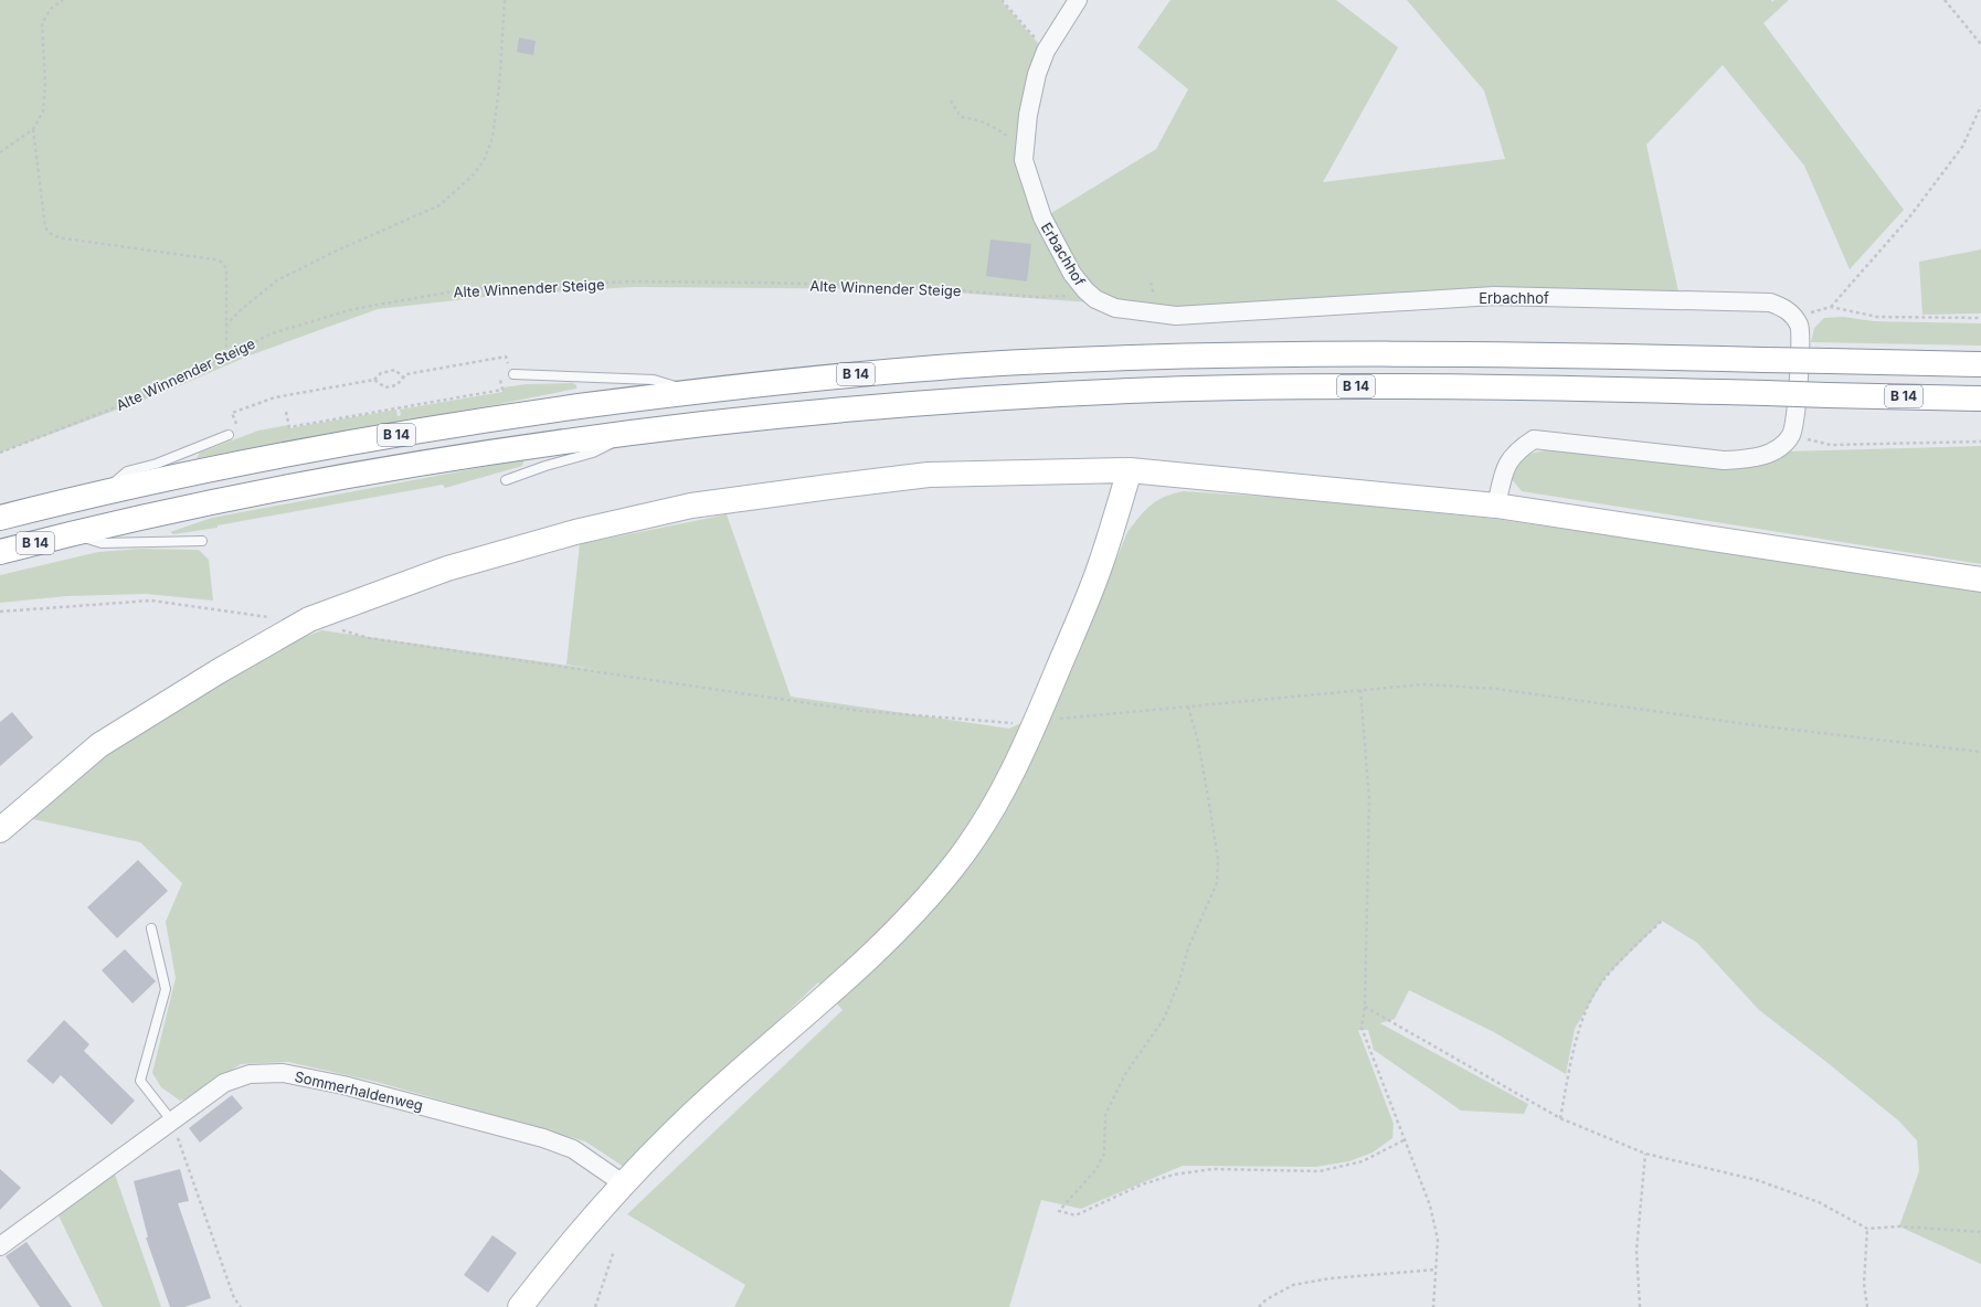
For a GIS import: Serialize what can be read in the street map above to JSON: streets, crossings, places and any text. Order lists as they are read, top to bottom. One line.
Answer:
{"streets":{"main road":["B 14"],"street":["Erbachhof","Sommerhaldenweg"],"path":["Alte Winnender Steige"]},"crossings":[["Erbachhof","Alte Winnender Steige"]]}
